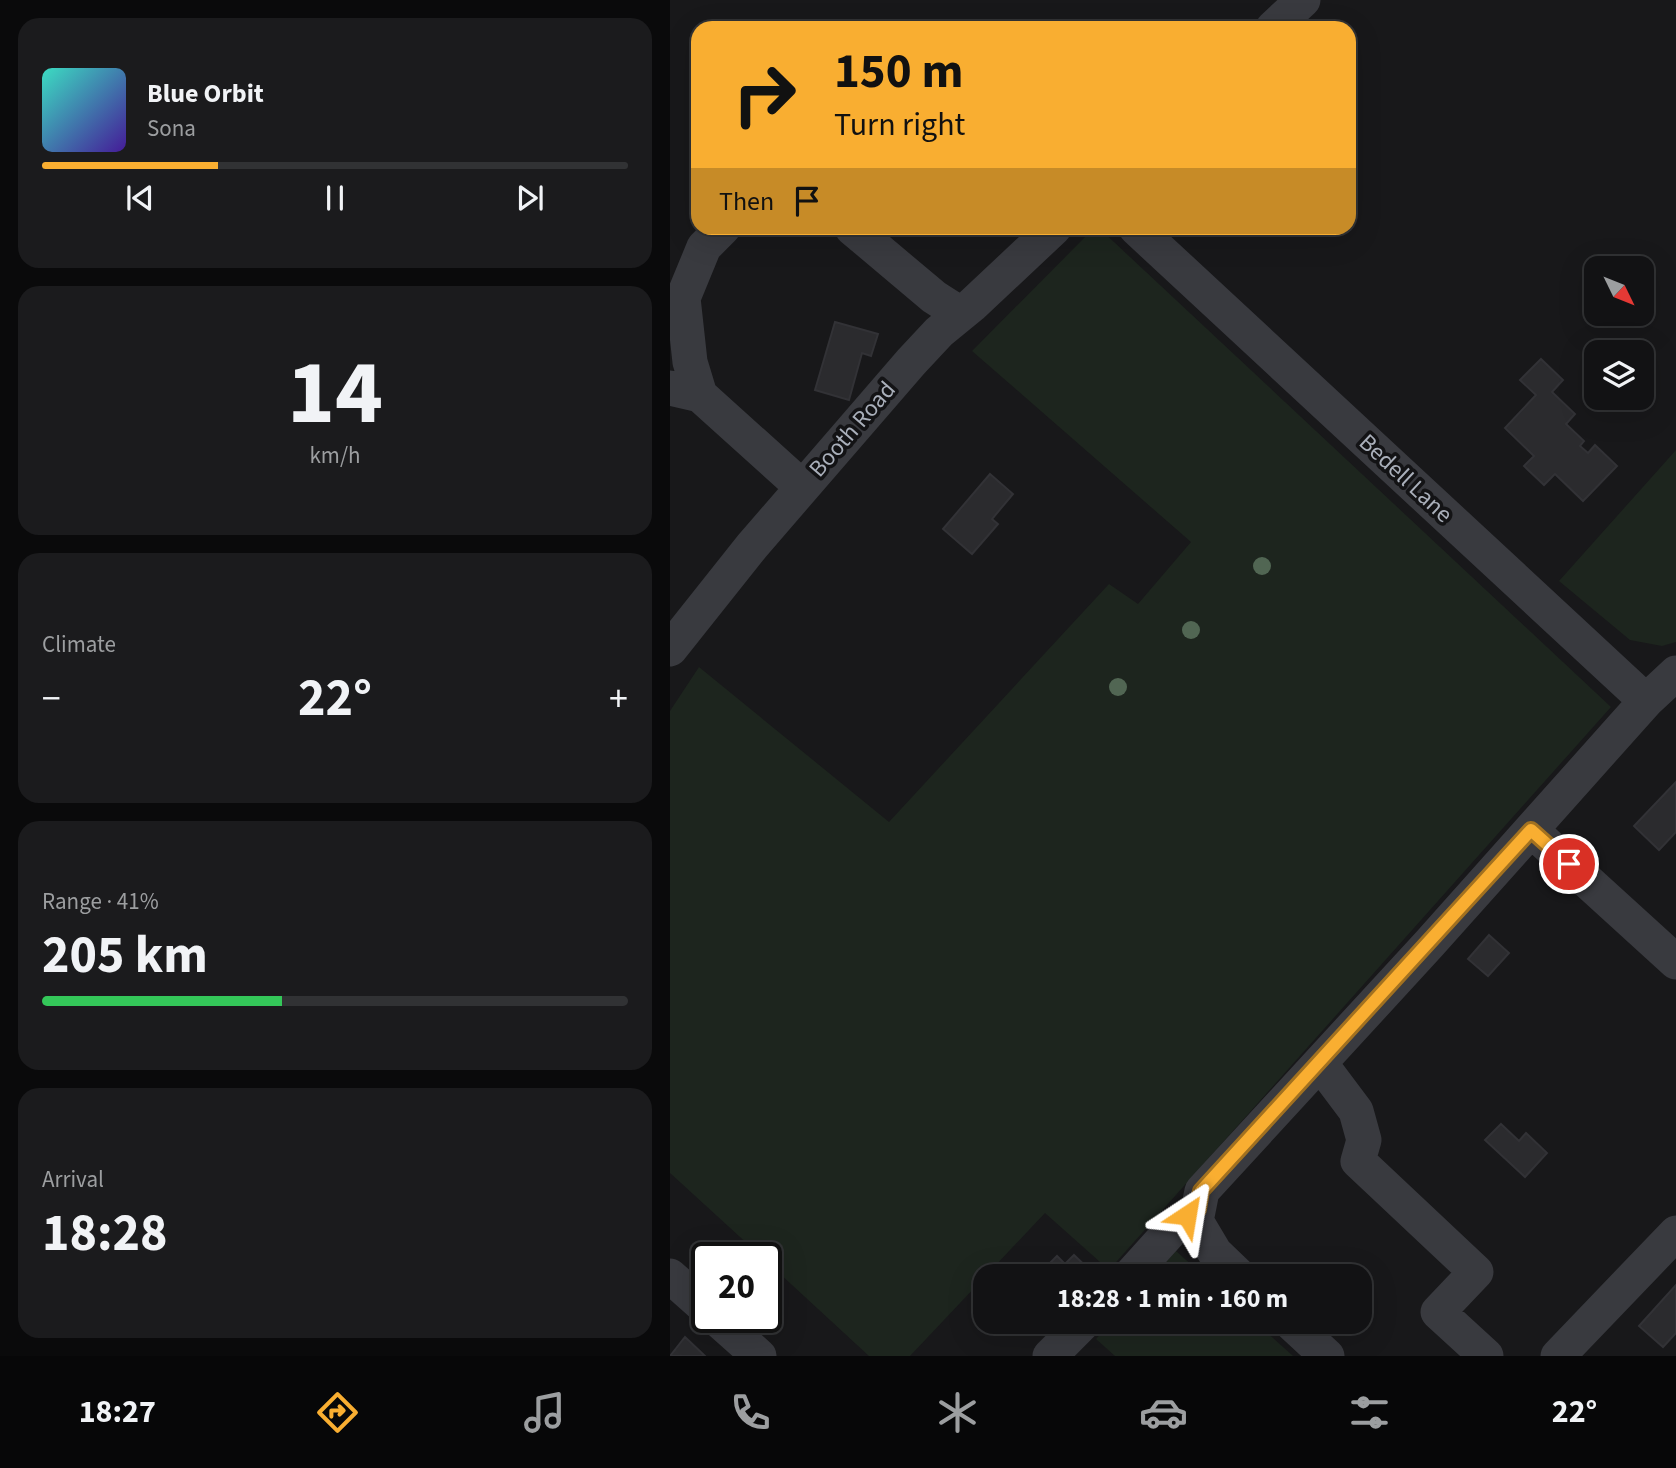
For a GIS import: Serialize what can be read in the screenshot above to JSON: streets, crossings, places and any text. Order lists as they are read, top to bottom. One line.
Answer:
{"streets":{"street":["Booth Road","Bedell Lane"]},"north":"bottom right","page":{"turn":["150 m","Turn right"],"song":["Blue Orbit","Sona"],"then":"Then","tile":[["14","km/h"],"Climate",["Range · 41%","205 km"],["Arrival","18:28"]],"heat":["−","22°","+"],"limit":"20","trip":"18:28 · 1 min · 160 m","tabs":["18:27","22°"]}}
